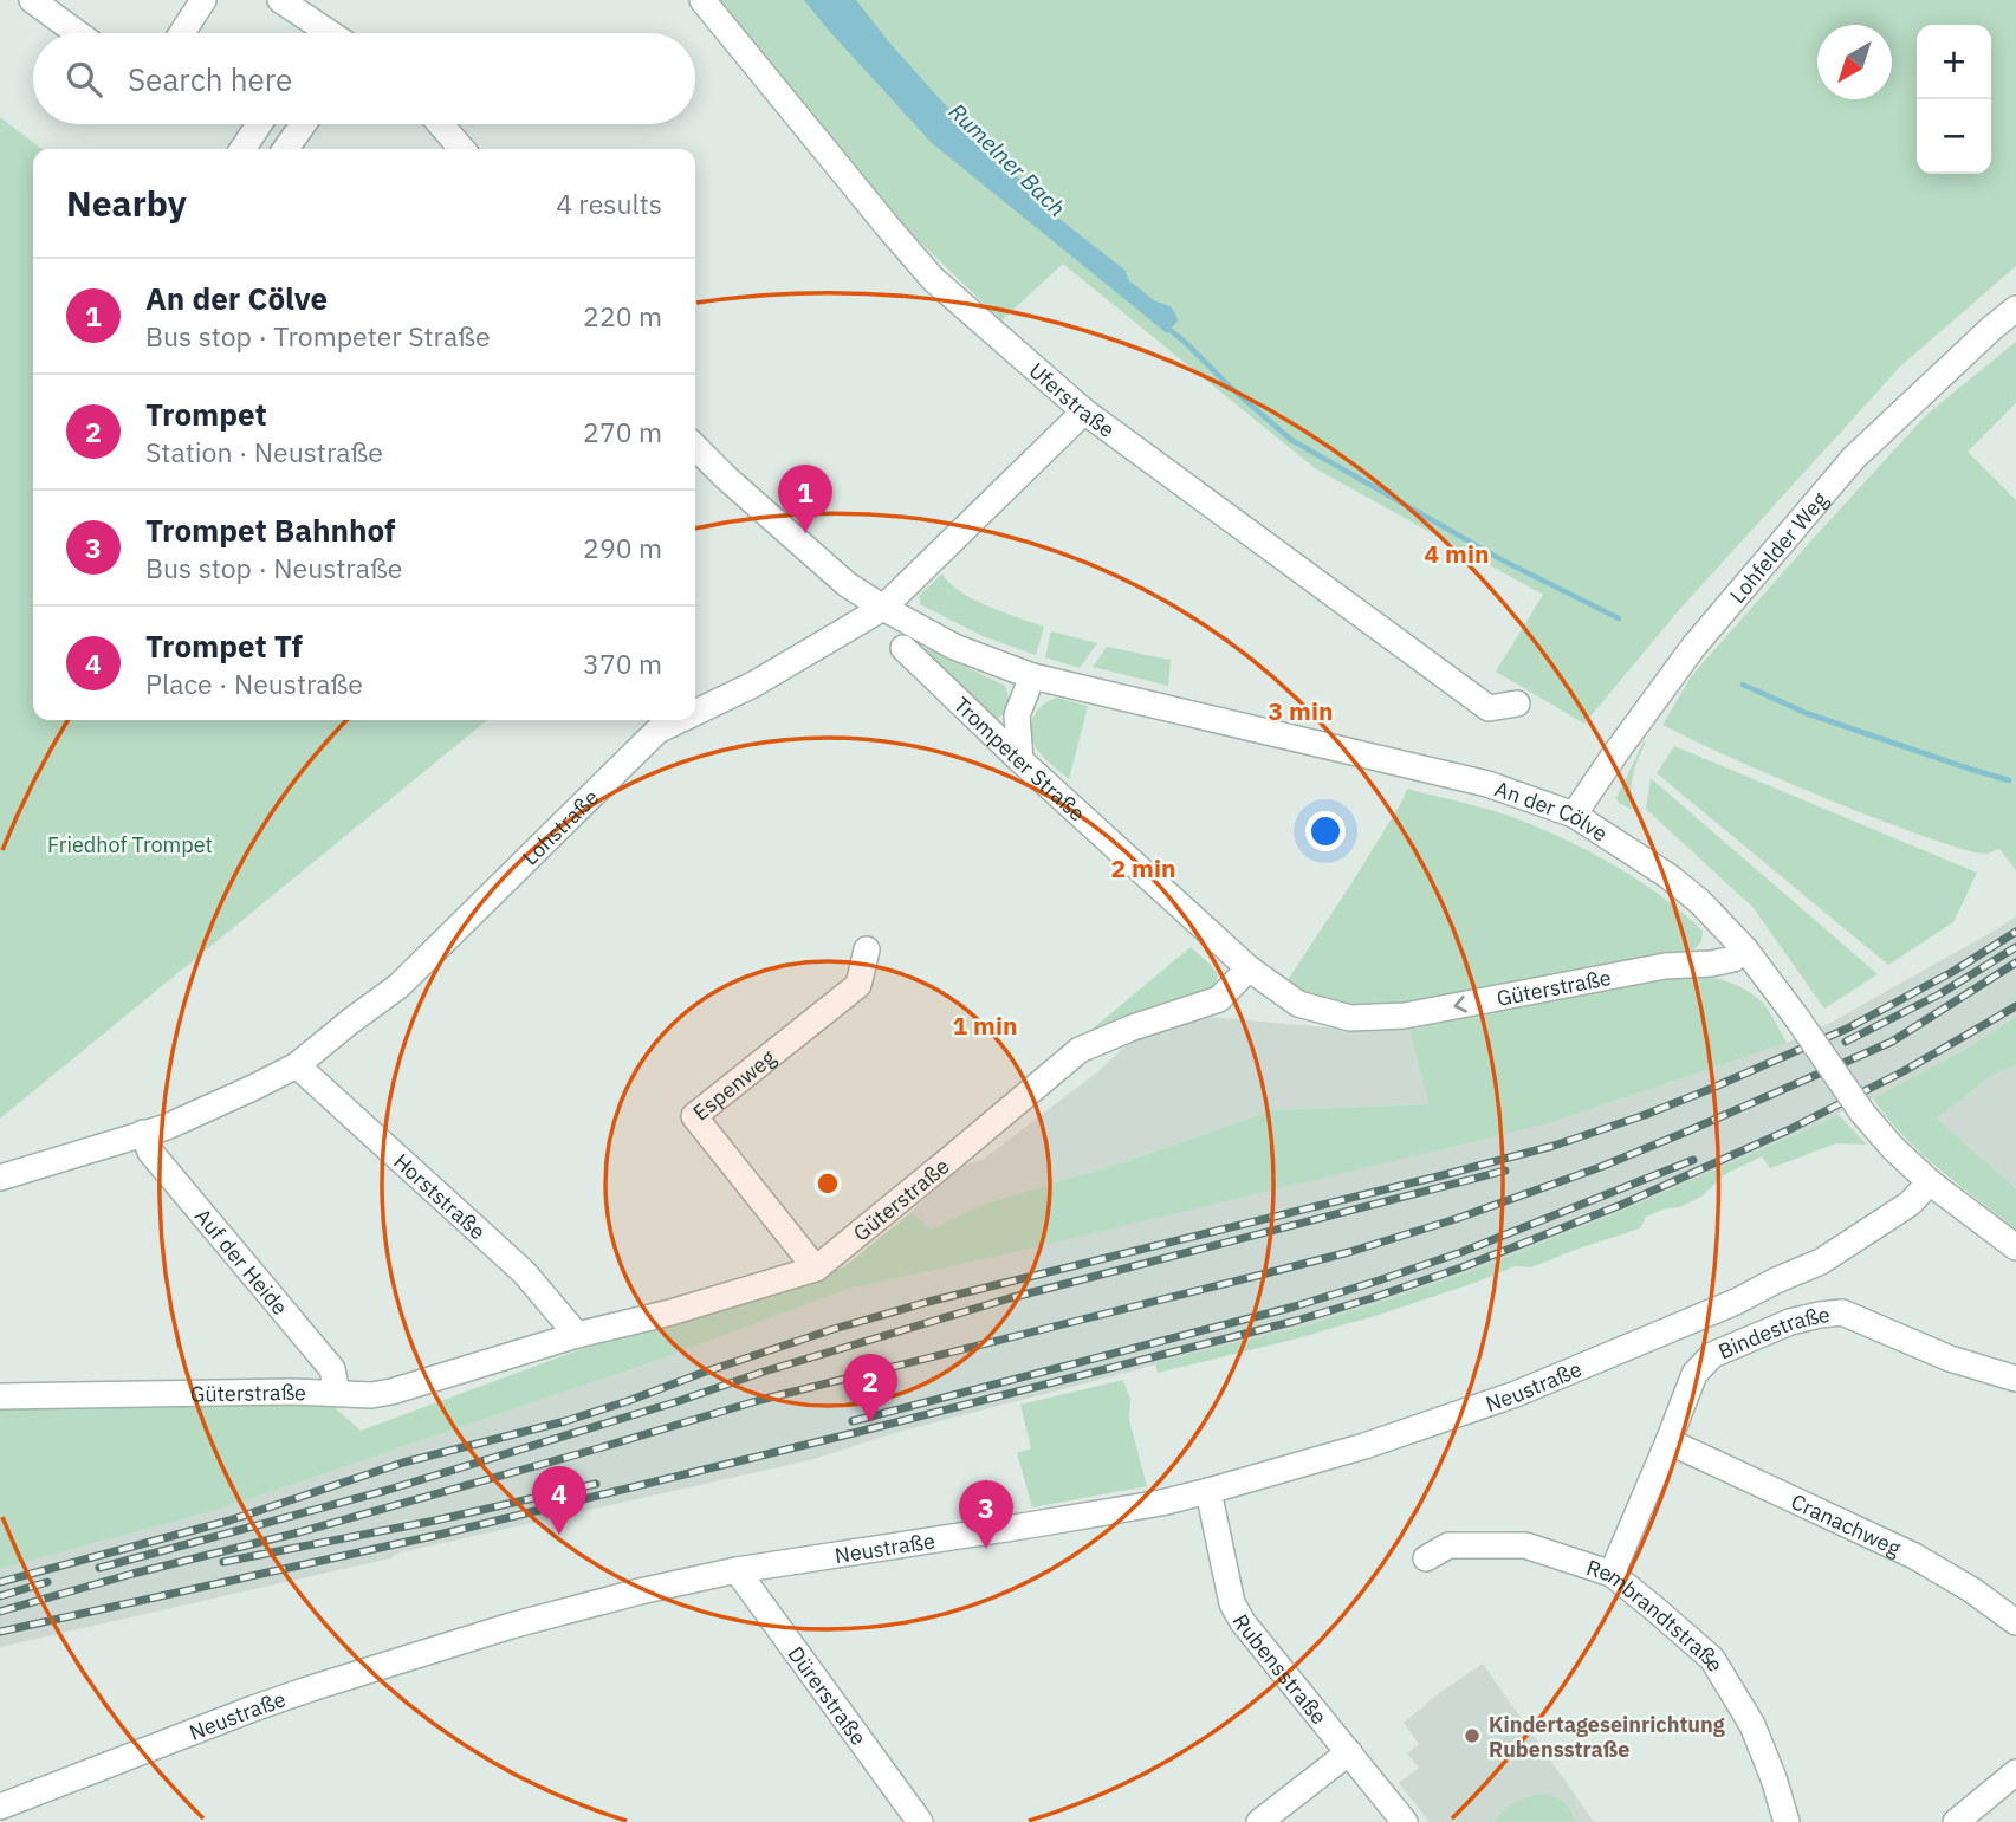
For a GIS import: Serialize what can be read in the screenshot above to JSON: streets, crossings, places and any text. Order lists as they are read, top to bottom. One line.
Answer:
{"streets":{"street":["Uferstraße","Lohfelder Weg","Trompeter Straße","An der Cölve","Lohstraße","Güterstraße","Espenweg","Horststraße","Auf der Heide","Bindestraße","Neustraße","Cranachweg","Rembrandtstraße","Rubensstraße","Dürerstraße"]},"crossings":[["Uferstraße","Lohstraße"],["Lohfelder Weg","An der Cölve"],["Trompeter Straße","Güterstraße"],["An der Cölve","Lohstraße"],["An der Cölve","Güterstraße"],["An der Cölve","Neustraße"],["Lohstraße","Horststraße"],["Lohstraße","Auf der Heide"],["Güterstraße","Espenweg"],["Güterstraße","Horststraße"],["Güterstraße","Auf der Heide"],["Bindestraße","Cranachweg"],["Bindestraße","Rembrandtstraße"],["Neustraße","Rubensstraße"],["Neustraße","Dürerstraße"]],"water":["Rumelner Bach"],"parks":["Friedhof Trompet"],"places":["Kindertageseinrichtung Rubensstraße"],"north":"bottom left","page":{"map_buttons":["+","−"],"search":"Search here","heading":["Nearby","4 results"],"list":[{"mark":"1","name":"An der Cölve","note":"Bus stop · Trompeter Straße","value":"220 m"},{"mark":"2","name":"Trompet","note":"Station · Neustraße","value":"270 m"},{"mark":"3","name":"Trompet Bahnhof","note":"Bus stop · Neustraße","value":"290 m"},{"mark":"4","name":"Trompet Tf","note":"Place · Neustraße","value":"370 m"}],"pins":["1","2","4","3"]},"rings":["4 min","3 min","2 min","1 min"]}
